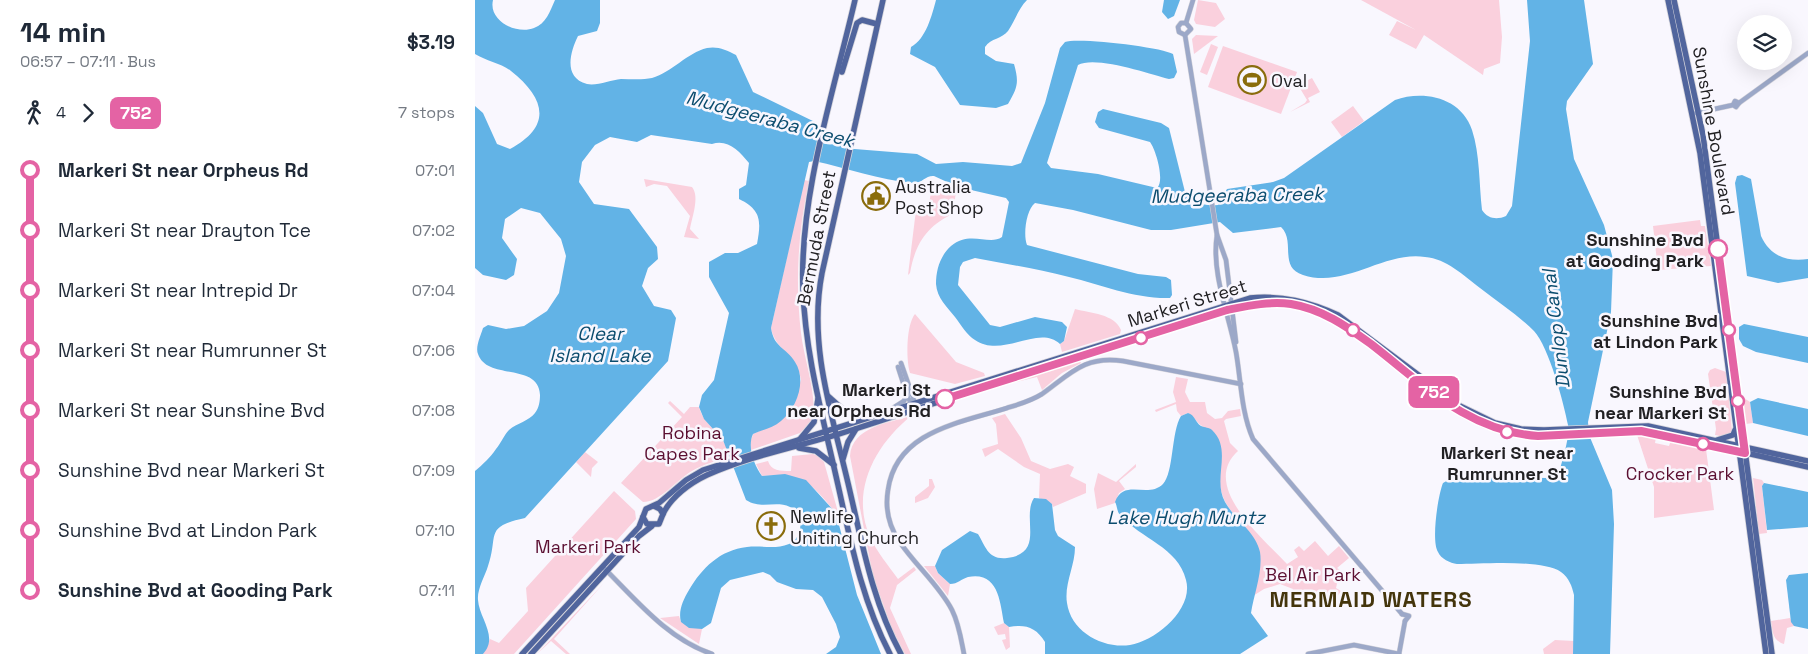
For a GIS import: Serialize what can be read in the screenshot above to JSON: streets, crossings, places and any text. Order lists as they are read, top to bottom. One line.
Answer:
{"streets":{"main road":["Sunshine Boulevard","Bermuda Street","Markeri Street"]},"crossings":[["Sunshine Boulevard","Markeri Street"],["Bermuda Street","Markeri Street"]],"districts":["MERMAID WATERS"],"water":["Mudgeeraba Creek","Dunlop Canal","Clear Island Lake","Lake Hugh Muntz"],"parks":["Robina Capes Park","Crocker Park","Markeri Park","Bel Air Park"],"places":{"sports":["Oval"],"public building":["Australia Post Shop"],"other":["Sunshine Bvd at Gooding Park","Sunshine Bvd at Lindon Park","Markeri St near Orpheus Rd","Sunshine Bvd near Markeri St","Markeri St near Rumrunner St"],"church":["Newlife Uniting Church"]},"lines":["bus line 752"],"page":{"heading":["14 min","06:57 – 07:11 · Bus","$3.19"],"on_map":"752","legs":["4","752","7 stops"],"list":[{"name":"Markeri St near Orpheus Rd","value":"07:01"},{"name":"Markeri St near Drayton Tce","value":"07:02"},{"name":"Markeri St near Intrepid Dr","value":"07:04"},{"name":"Markeri St near Rumrunner St","value":"07:06"},{"name":"Markeri St near Sunshine Bvd","value":"07:08"},{"name":"Sunshine Bvd near Markeri St","value":"07:09"},{"name":"Sunshine Bvd at Lindon Park","value":"07:10"},{"name":"Sunshine Bvd at Gooding Park","value":"07:11"}]}}
